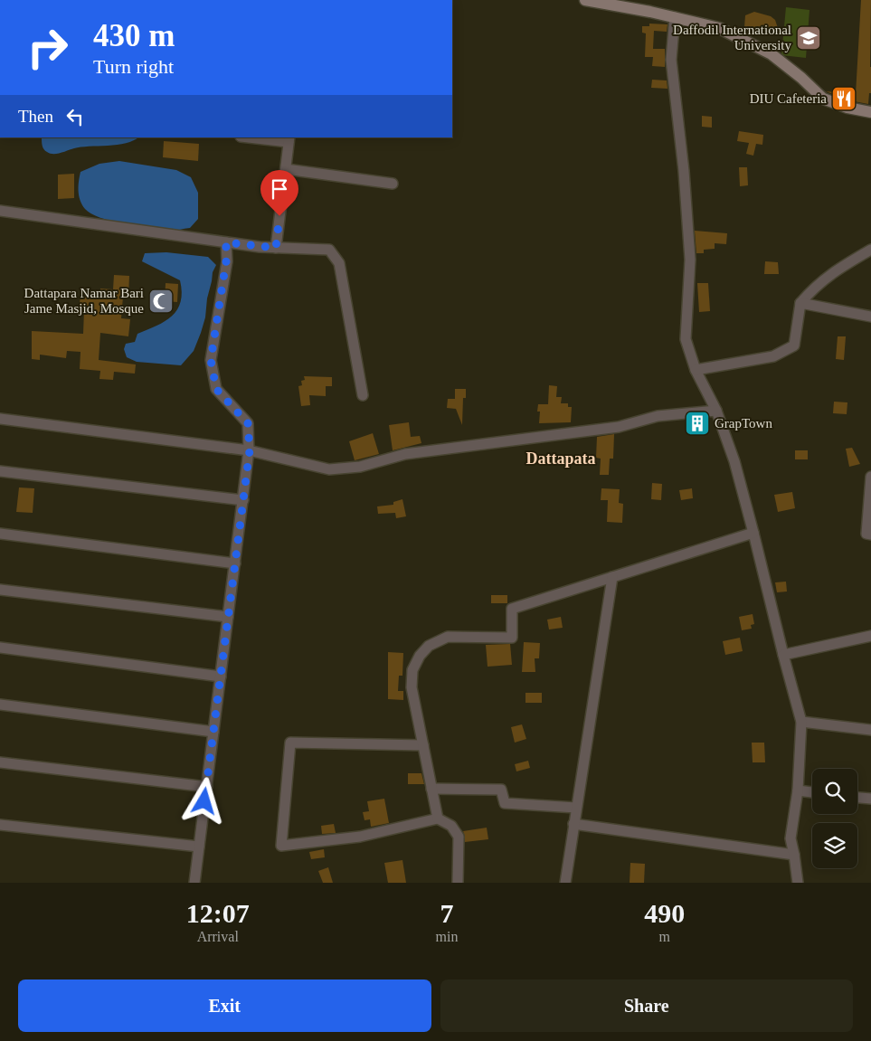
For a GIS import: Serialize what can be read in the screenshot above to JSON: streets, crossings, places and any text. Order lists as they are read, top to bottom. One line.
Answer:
{"districts":["Dattapata"],"places":{"school or university":["Daffodil International University"],"restaurant":["DIU Cafeteria"],"mosque":["Dattapara Namar Bari Jame Masjid, Mosque"],"building":["GrapTown"]},"page":{"turn":["430 m","Turn right"],"then":"Then","eta":["12:07","Arrival","7","min","490","m"],"buttons":["Exit","Share"]}}
